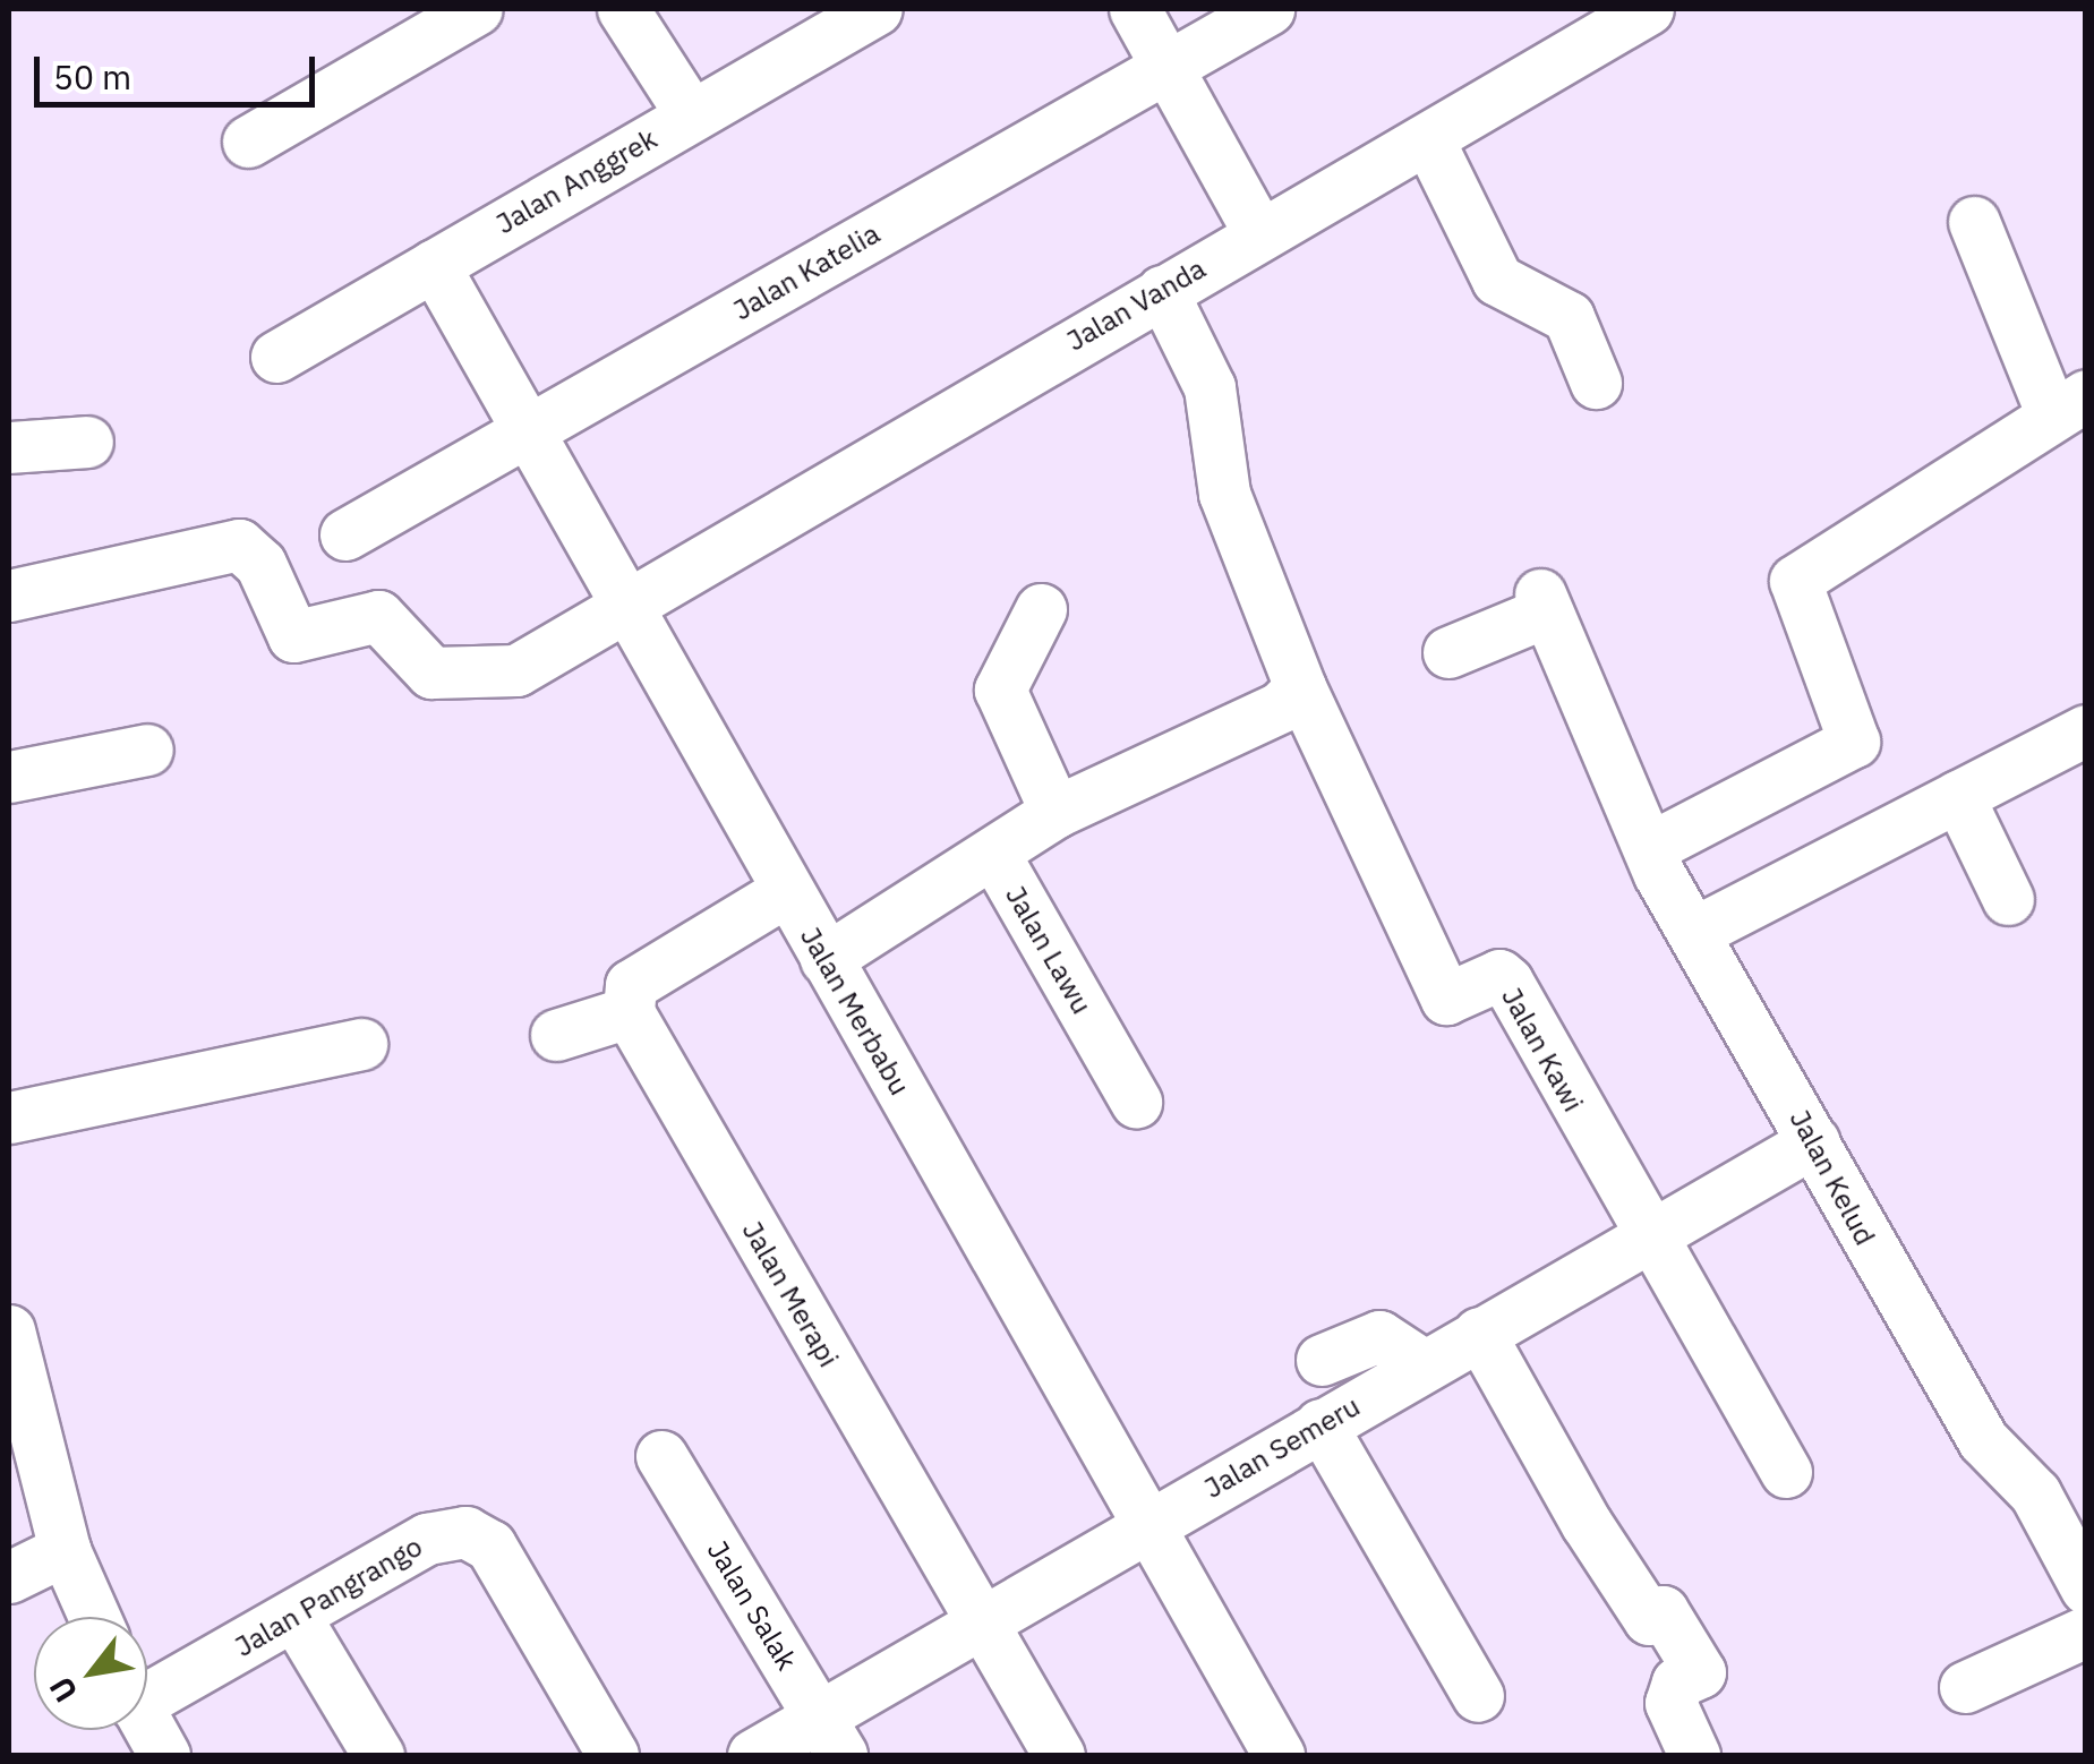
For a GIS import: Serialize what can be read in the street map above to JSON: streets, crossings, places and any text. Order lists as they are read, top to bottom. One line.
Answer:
{"streets":{"street":["Jalan Anggrek","Jalan Katelia","Jalan Vanda","Jalan Lawu","Jalan Merbabu","Jalan Kawi","Jalan Kelud","Jalan Merapi","Jalan Semeru","Jalan Pangrango","Jalan Salak"]},"crossings":[["Jalan Anggrek","Jalan Merbabu"],["Jalan Katelia","Jalan Merbabu"],["Jalan Vanda","Jalan Merbabu"],["Jalan Lawu","Jalan Merbabu"],["Jalan Merbabu","Jalan Semeru"],["Jalan Kawi","Jalan Semeru"],["Jalan Kelud","Jalan Semeru"],["Jalan Merapi","Jalan Semeru"],["Jalan Semeru","Jalan Salak"]],"scale_bar":"50 m","north":"bottom left"}
